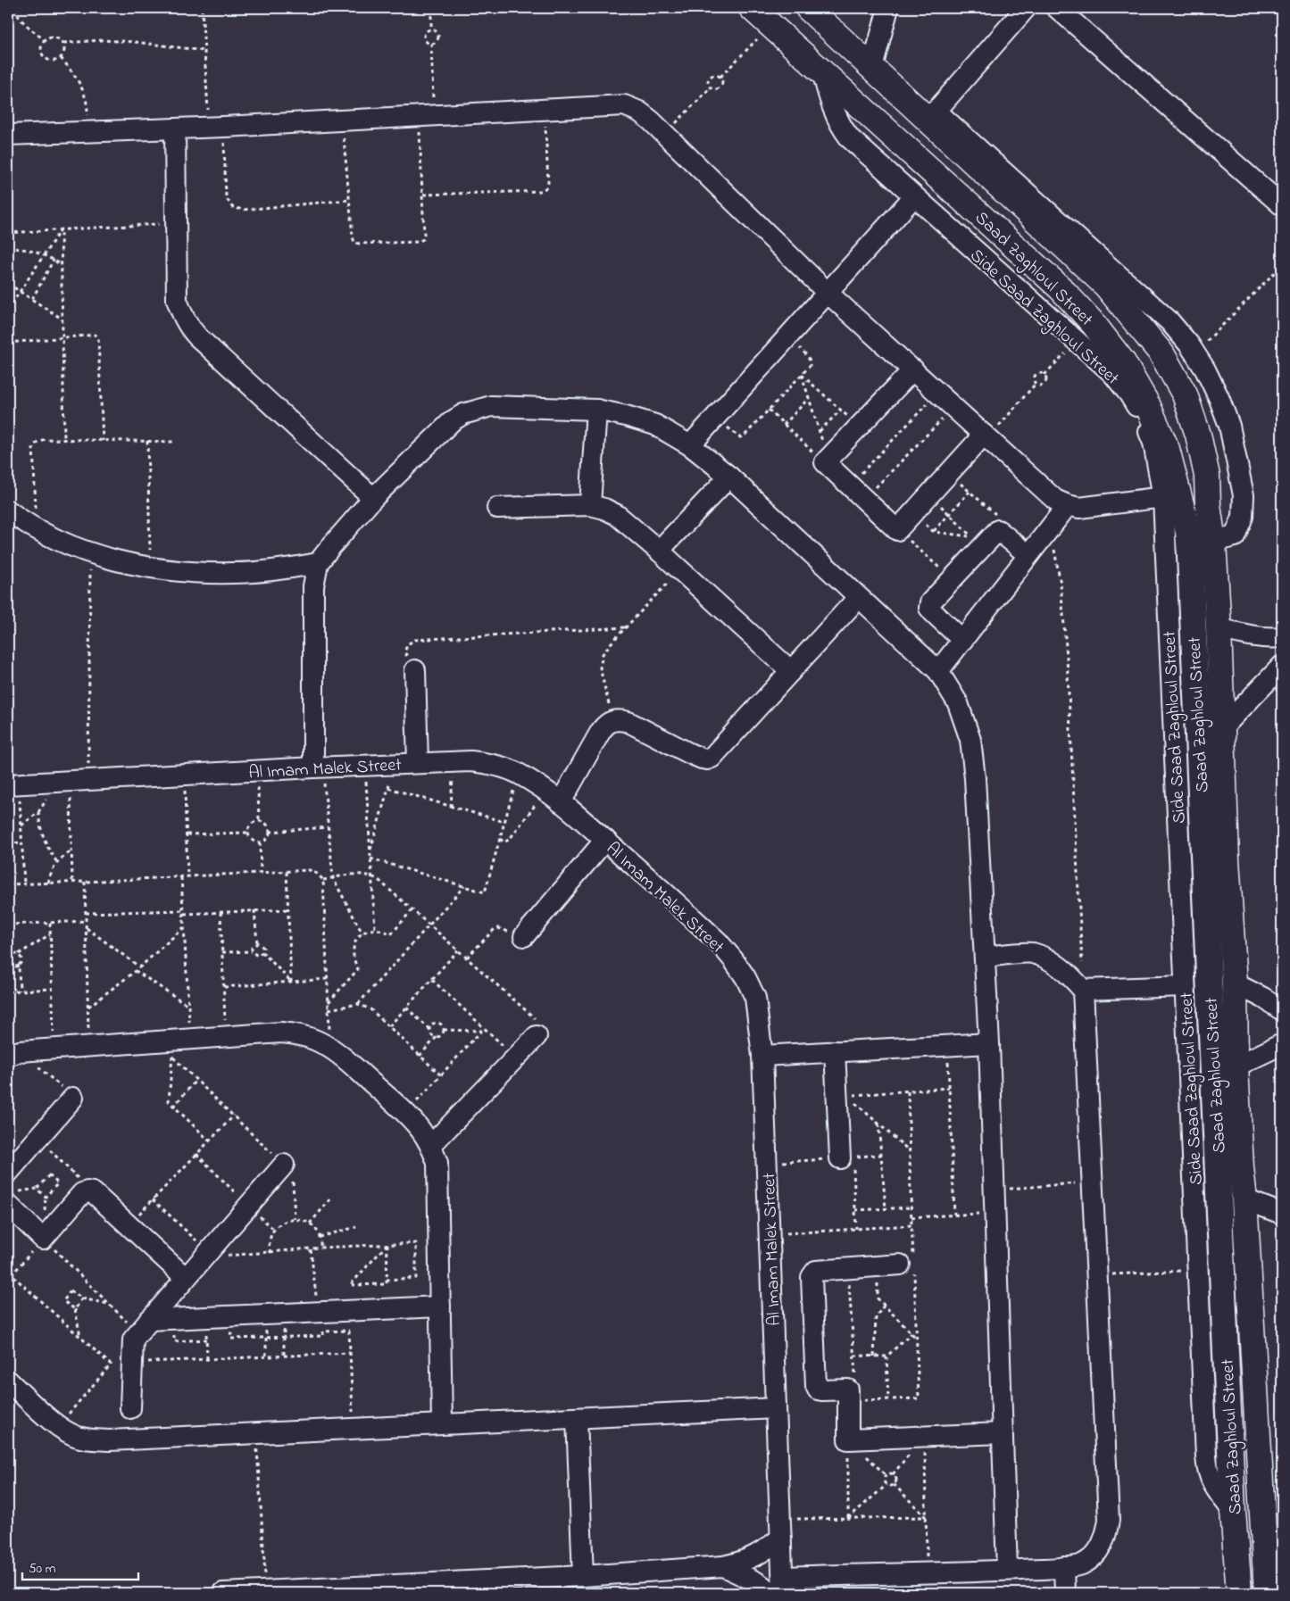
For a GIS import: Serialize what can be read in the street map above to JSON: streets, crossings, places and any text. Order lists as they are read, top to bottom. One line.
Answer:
{"streets":{"main road":["Saad Zaghloul Street"],"street":["Side Saad Zaghloul Street","Al Imam Malek Street"]},"crossings":[["Saad Zaghloul Street","Side Saad Zaghloul Street"]],"scale_bar":"50 m"}
